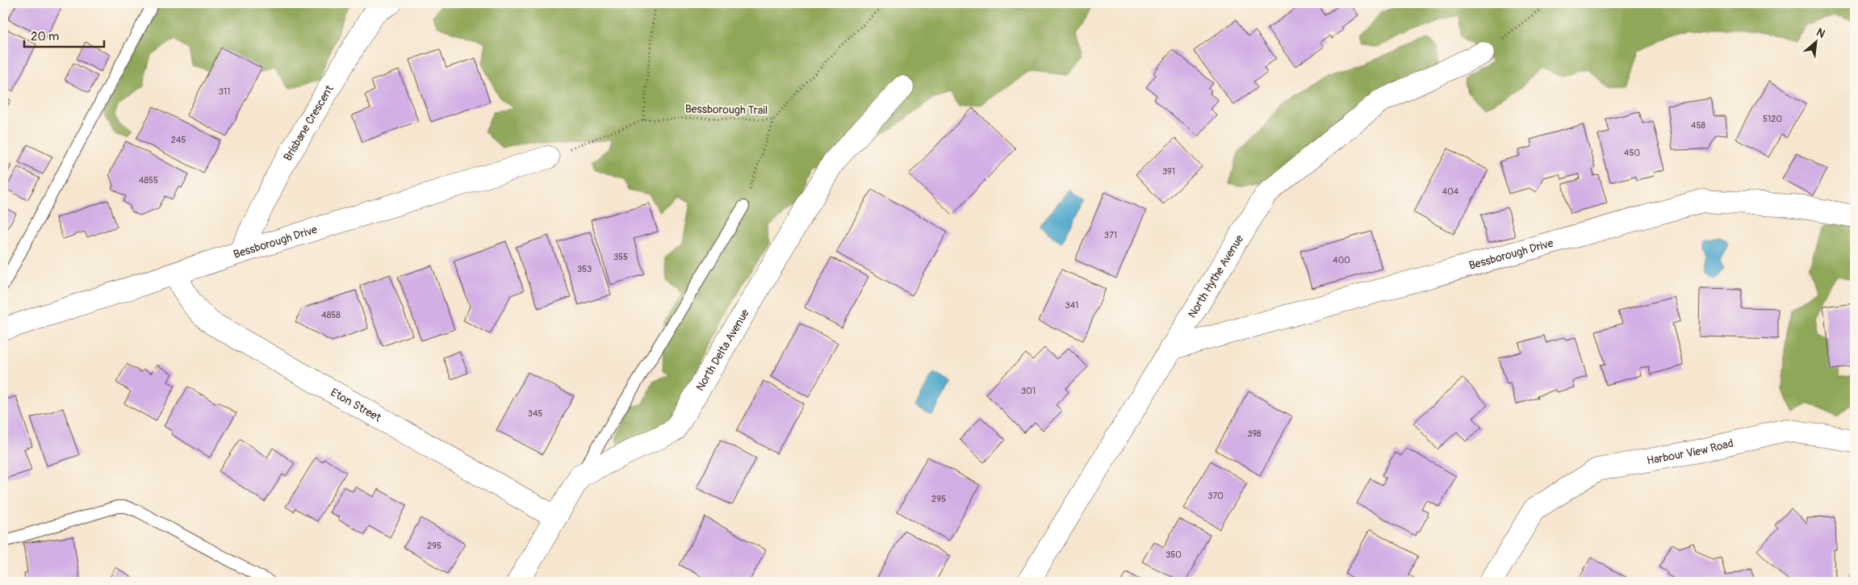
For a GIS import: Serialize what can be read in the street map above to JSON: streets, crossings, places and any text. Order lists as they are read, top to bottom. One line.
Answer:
{"streets":{"street":["Brisbane Crescent","Bessborough Drive","North Hythe Avenue","North Delta Avenue","Eton Street","Harbour View Road"],"path":["Bessborough Trail"]},"crossings":[["Bessborough Trail","Bessborough Drive"],["Brisbane Crescent","Bessborough Drive"],["Bessborough Drive","North Hythe Avenue"],["Bessborough Drive","Eton Street"]],"house_numbers":["311","5120","458","245","450","391","4855","404","371","355","400","353","341","4858","301","345","398","370","295","295","350"],"scale_bar":"20 m","north":"top right"}
